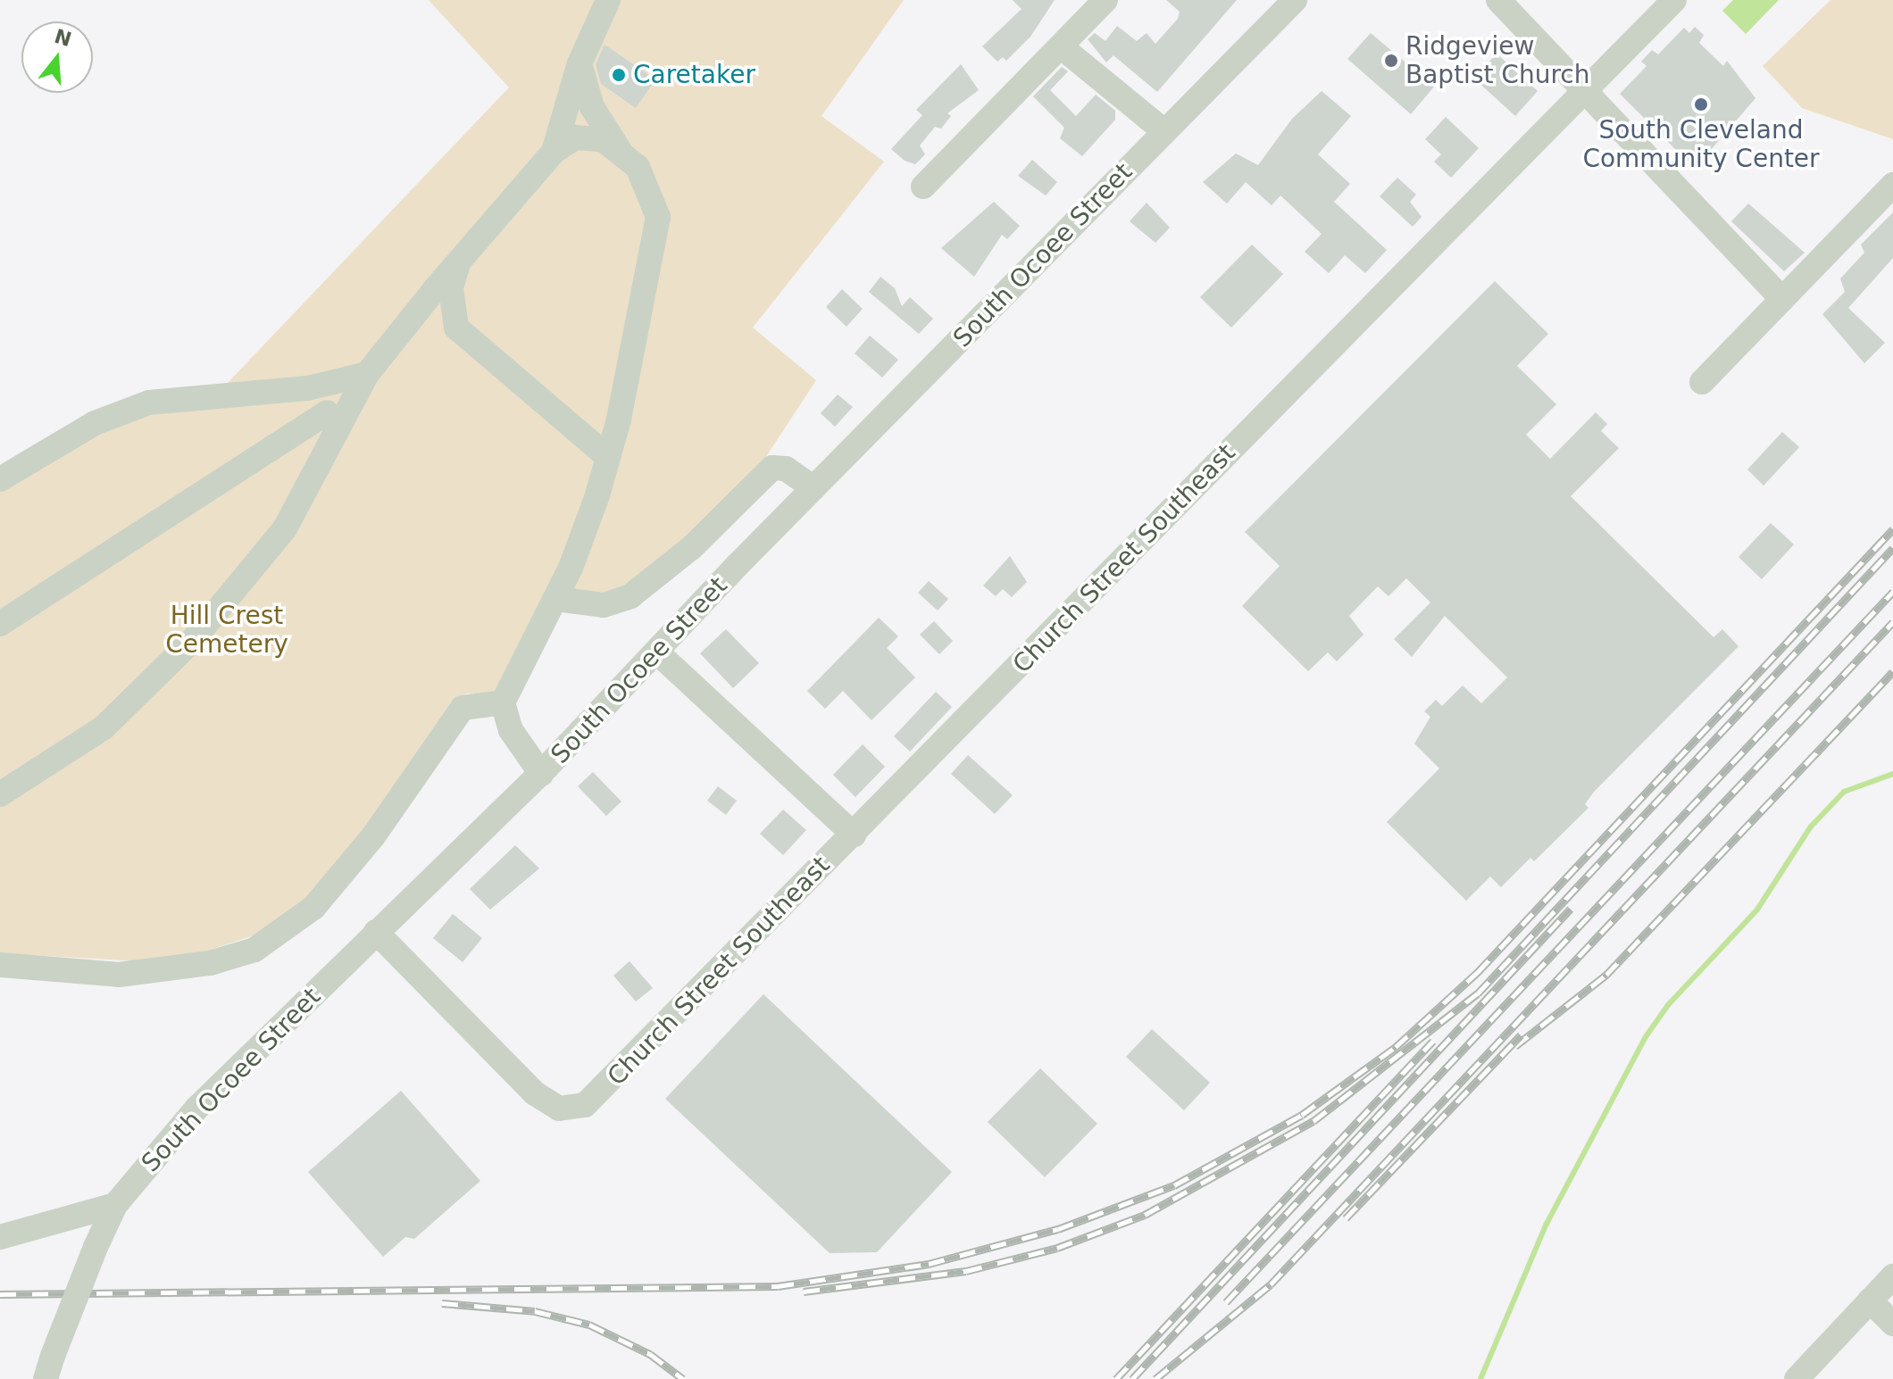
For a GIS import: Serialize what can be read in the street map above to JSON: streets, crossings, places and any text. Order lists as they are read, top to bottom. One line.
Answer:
{"streets":{"street":["South Ocoee Street","Church Street Southeast"]},"crossings":[["South Ocoee Street","Church Street Southeast"]],"parks":["Hill Crest Cemetery"],"places":["Ridgeview Baptist Church","Caretaker","South Cleveland Community Center"],"north":"top"}
